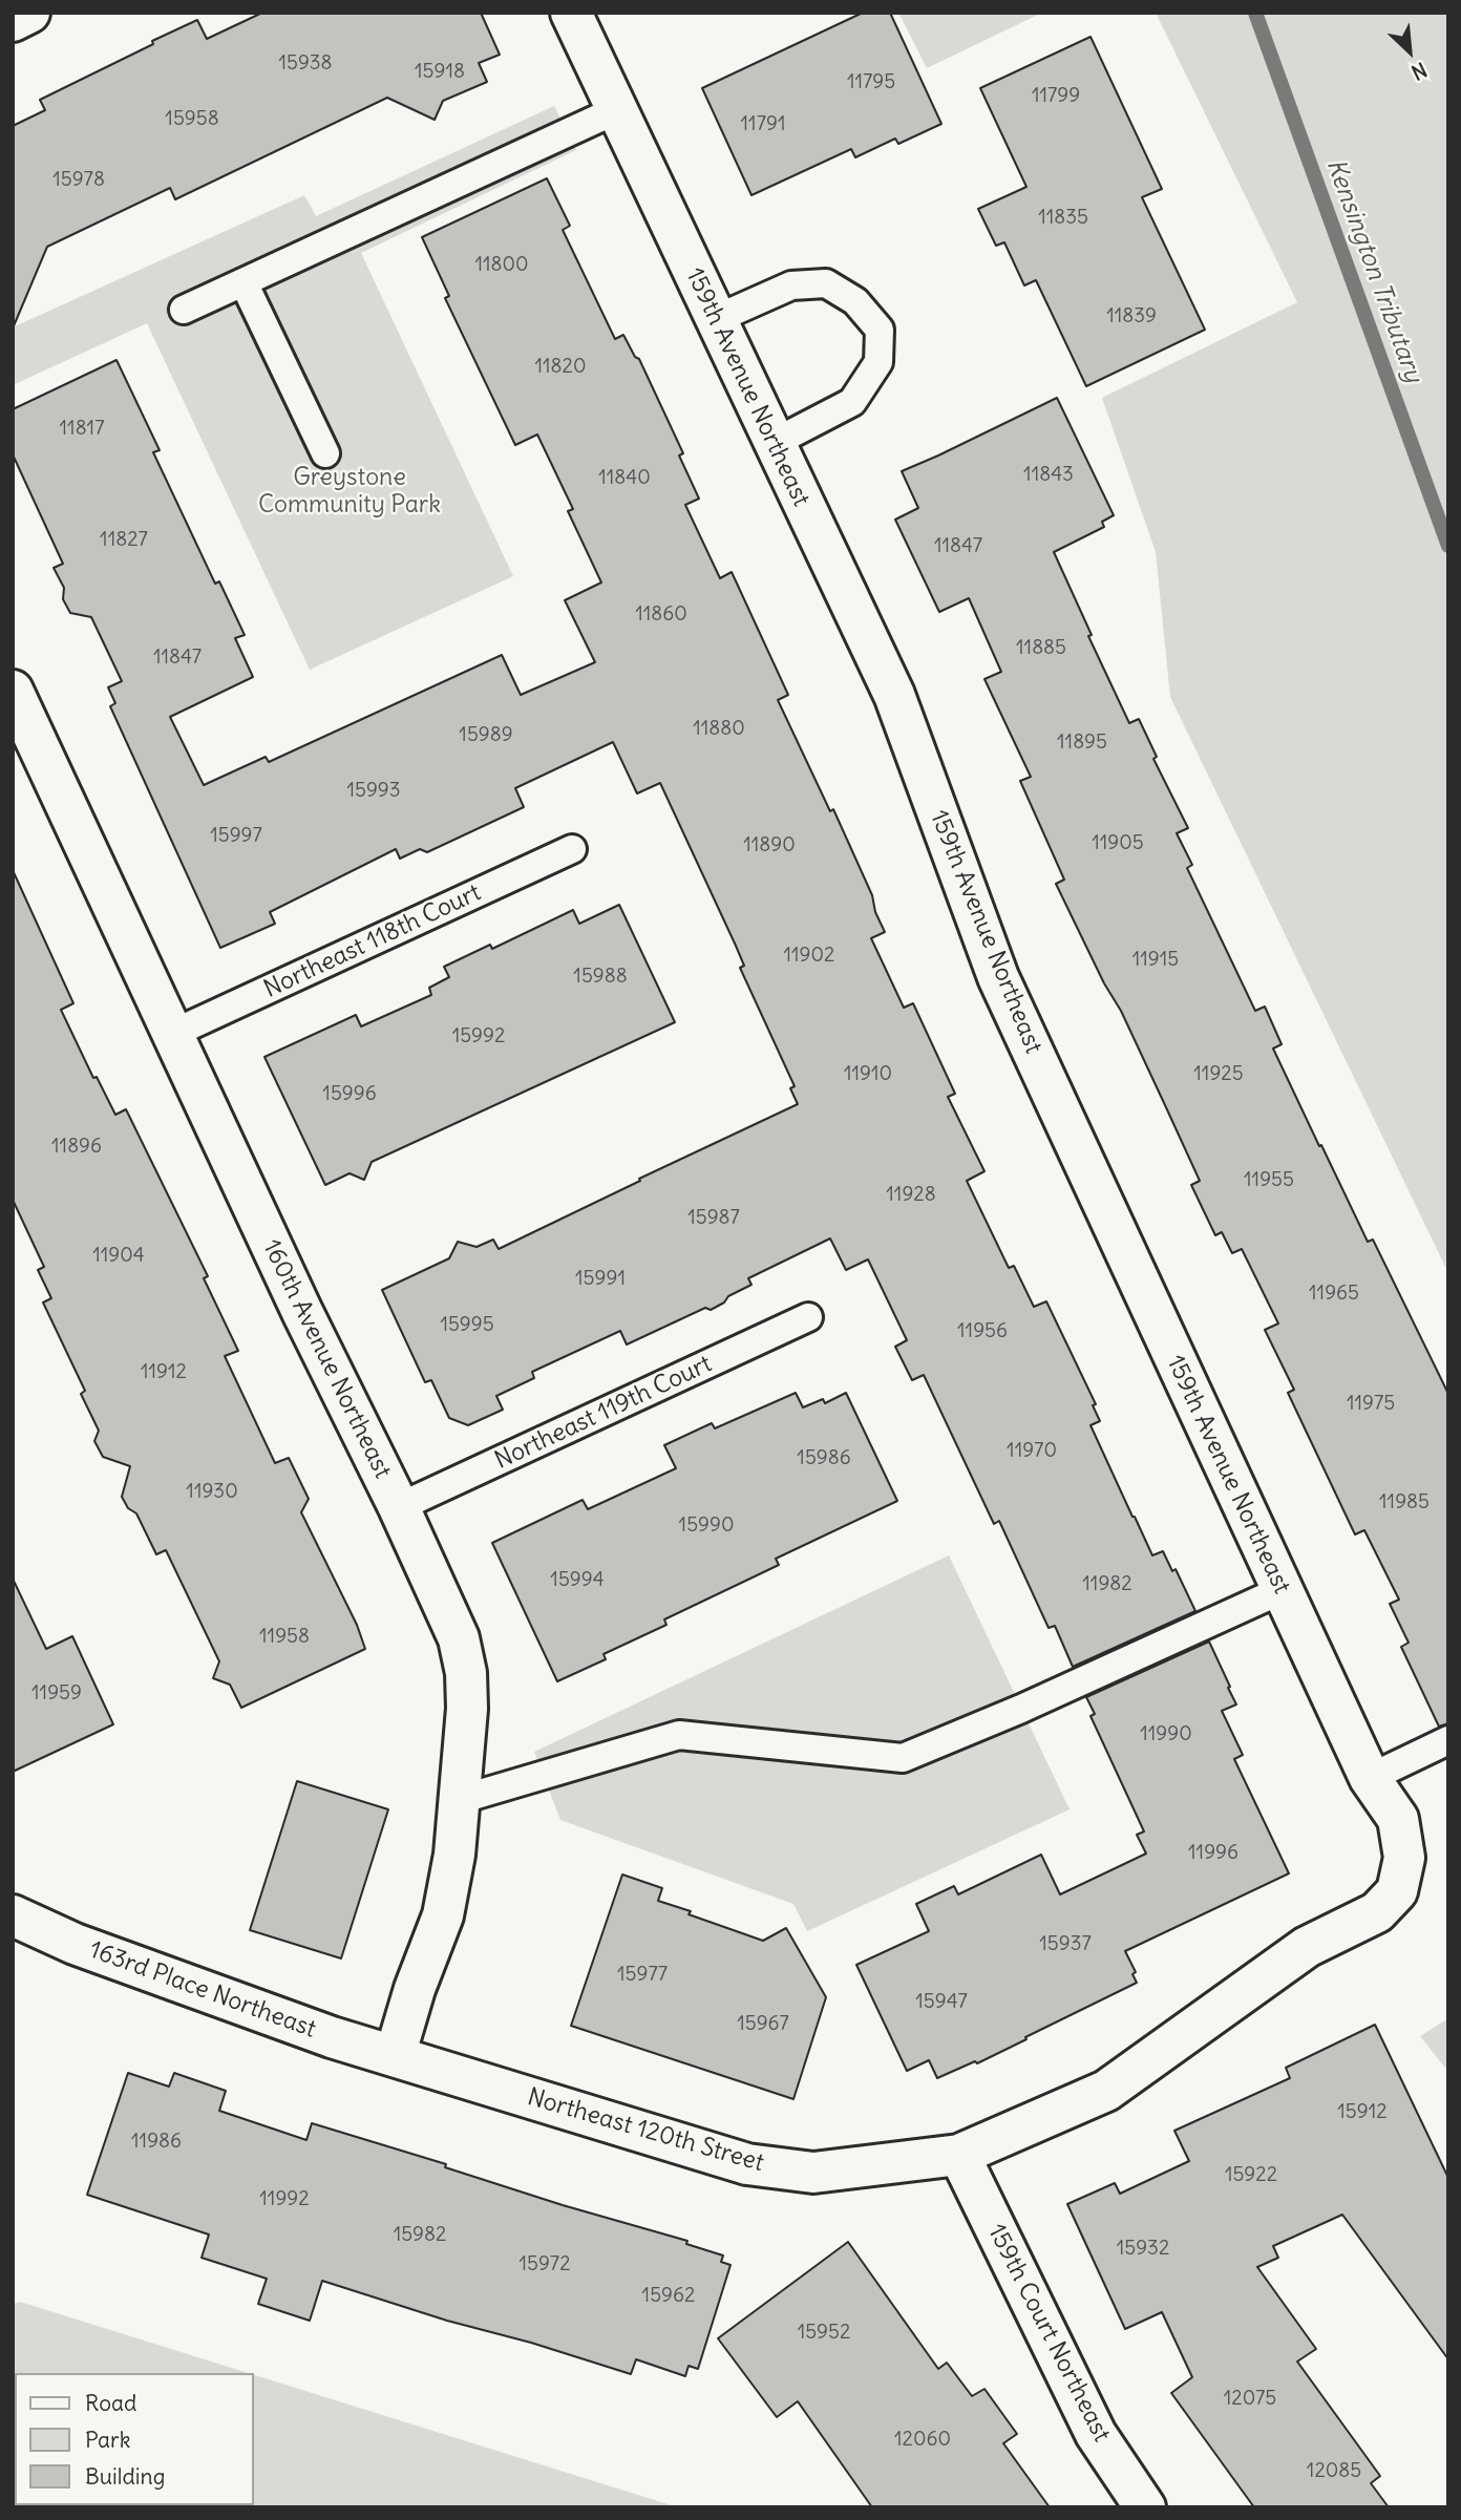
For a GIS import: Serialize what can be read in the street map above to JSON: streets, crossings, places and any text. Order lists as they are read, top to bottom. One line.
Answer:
{"streets":{"street":["159th Avenue Northeast","160th Avenue Northeast","163rd Place Northeast","Northeast 120th Street","159th Court Northeast"],"lane":["Northeast 118th Court","Northeast 119th Court"]},"crossings":[["159th Avenue Northeast","Northeast 120th Street"],["Northeast 118th Court","160th Avenue Northeast"],["160th Avenue Northeast","Northeast 119th Court"],["160th Avenue Northeast","163rd Place Northeast"],["160th Avenue Northeast","Northeast 120th Street"],["163rd Place Northeast","Northeast 120th Street"],["Northeast 120th Street","159th Court Northeast"]],"water":["Kensington Tributary"],"parks":["Greystone Community Park"],"house_numbers":["15938","15918","11795","11799","15958","11791","15978","11835","11800","11839","11820","11817","11843","11840","11827","11847","11860","11885","11847","11880","15989","11895","15993","15997","11905","11890","11902","11915","15988","15992","11910","11925","15996","11896","11955","11928","15987","11904","15991","11965","15995","11956","11912","11975","11970","15986","11930","11985","15990","15994","11982","11958","11959","11990","11996","15937","15977","15947","15967","15912","11986","15922","11992","15982","15932","15972","15962","15952","12075","12060","12085"],"legend":["Road","Park","Building"],"north":"bottom right"}
